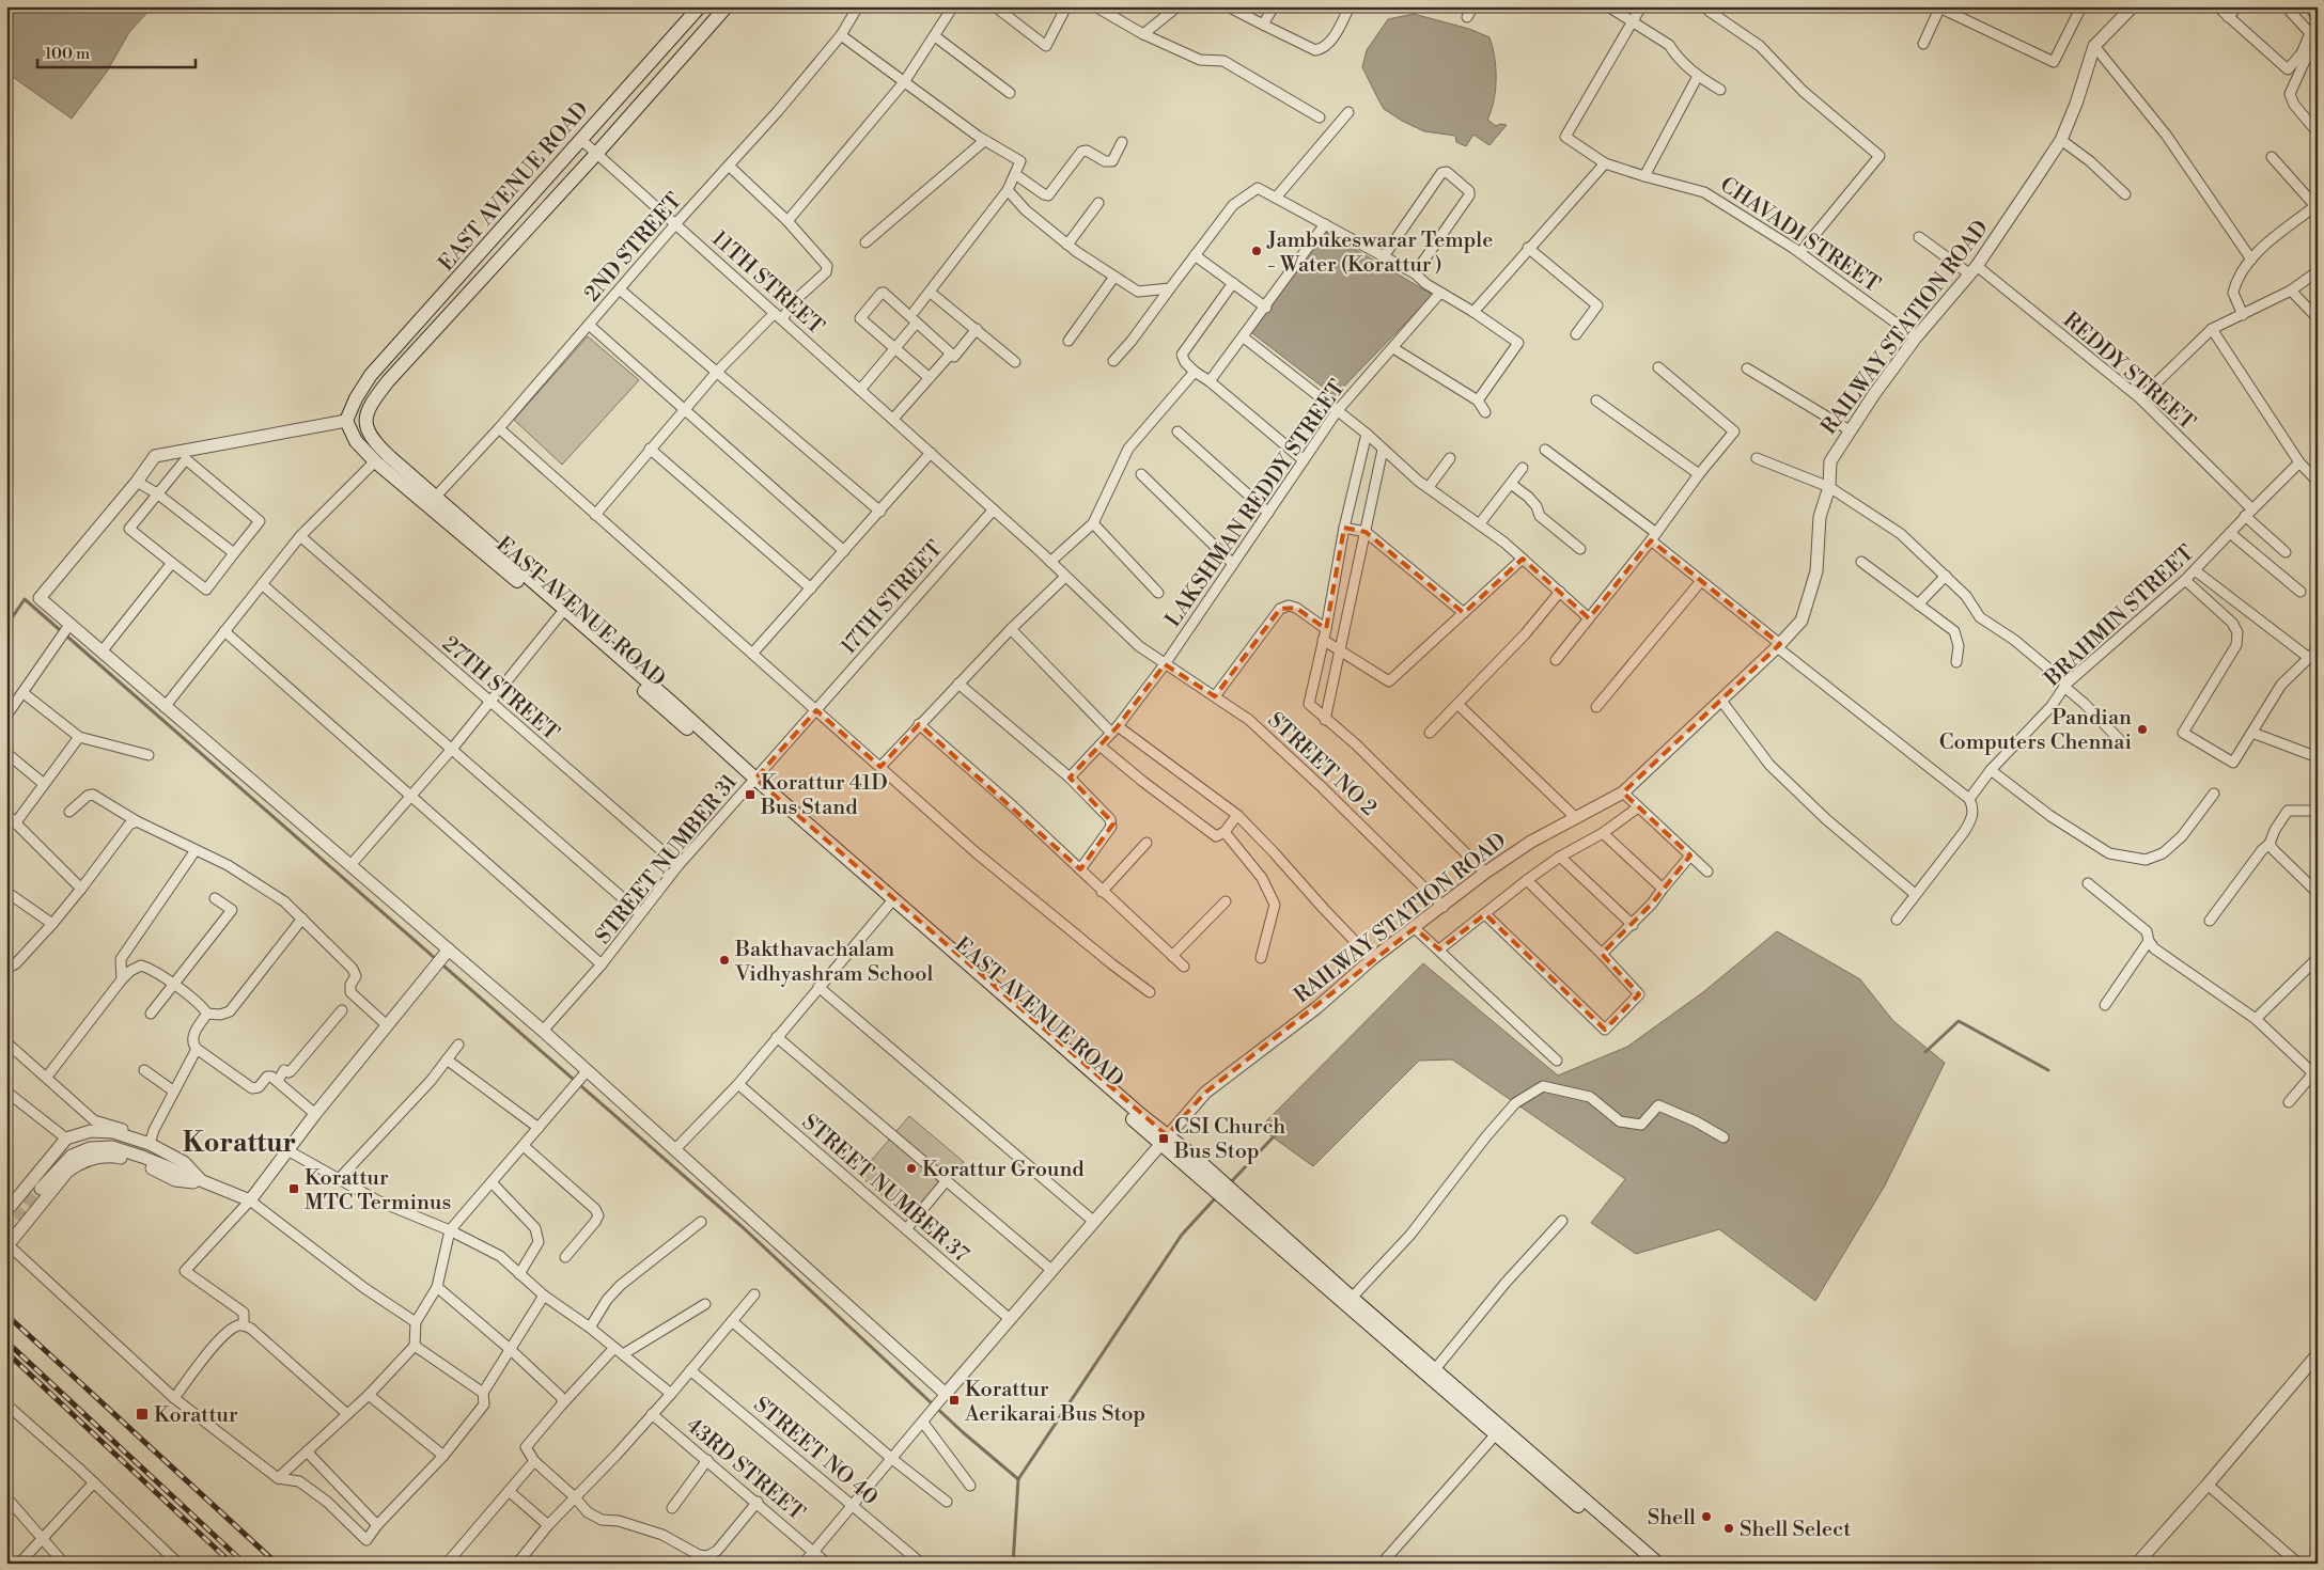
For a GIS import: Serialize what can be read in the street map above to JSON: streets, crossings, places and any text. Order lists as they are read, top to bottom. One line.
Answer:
{"streets":{"main road":["EAST AVENUE ROAD"],"street":["CHAVADI STREET","2ND STREET","11TH STREET","RAILWAY STATION ROAD","REDDY STREET","LAKSHMAN REDDY STREET","17TH STREET","BRAHMIN STREET","27TH STREET","STREET NO 2","STREET NUMBER 31","STREET NUMBER 37","STREET NO 40","43RD STREET"]},"crossings":[["EAST AVENUE ROAD","2ND STREET"],["EAST AVENUE ROAD","11TH STREET"],["EAST AVENUE ROAD","RAILWAY STATION ROAD"],["EAST AVENUE ROAD","STREET NUMBER 31"],["CHAVADI STREET","RAILWAY STATION ROAD"],["2ND STREET","11TH STREET"],["11TH STREET","17TH STREET"],["11TH STREET","STREET NO 2"],["RAILWAY STATION ROAD","REDDY STREET"],["RAILWAY STATION ROAD","STREET NO 2"],["RAILWAY STATION ROAD","STREET NUMBER 37"],["REDDY STREET","BRAHMIN STREET"],["LAKSHMAN REDDY STREET","STREET NO 2"],["17TH STREET","STREET NUMBER 31"],["27TH STREET","STREET NUMBER 31"]],"districts":["Korattur"],"places":{"other":["Jambukeswarar Temple - Water (Korattur )","Pandian Computers Chennai","Bakthavachalam Vidhyashram School","Korattur Ground","Shell","Shell Select"],"transit":["Korattur 41D Bus Stand","CSI Church Bus Stop","Korattur MTC Terminus","Korattur Aerikarai Bus Stop","Korattur"]},"scale_bar":"100 m"}
